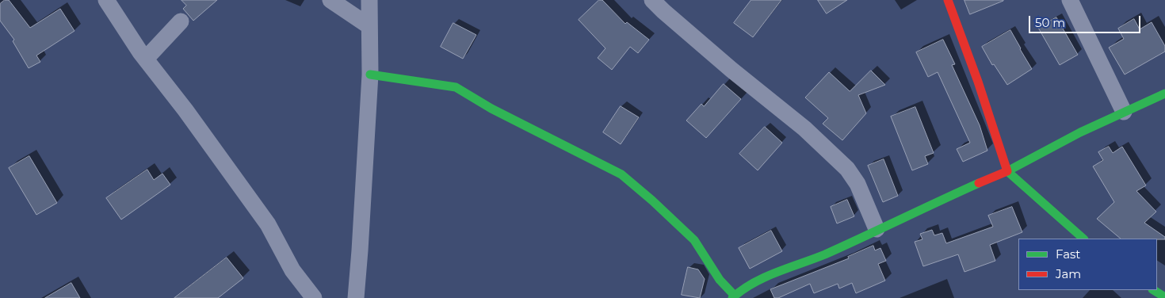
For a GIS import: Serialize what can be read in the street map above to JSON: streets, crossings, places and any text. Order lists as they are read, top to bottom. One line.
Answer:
{"legend":["Fast","Jam"],"scale_bar":"50 m"}
